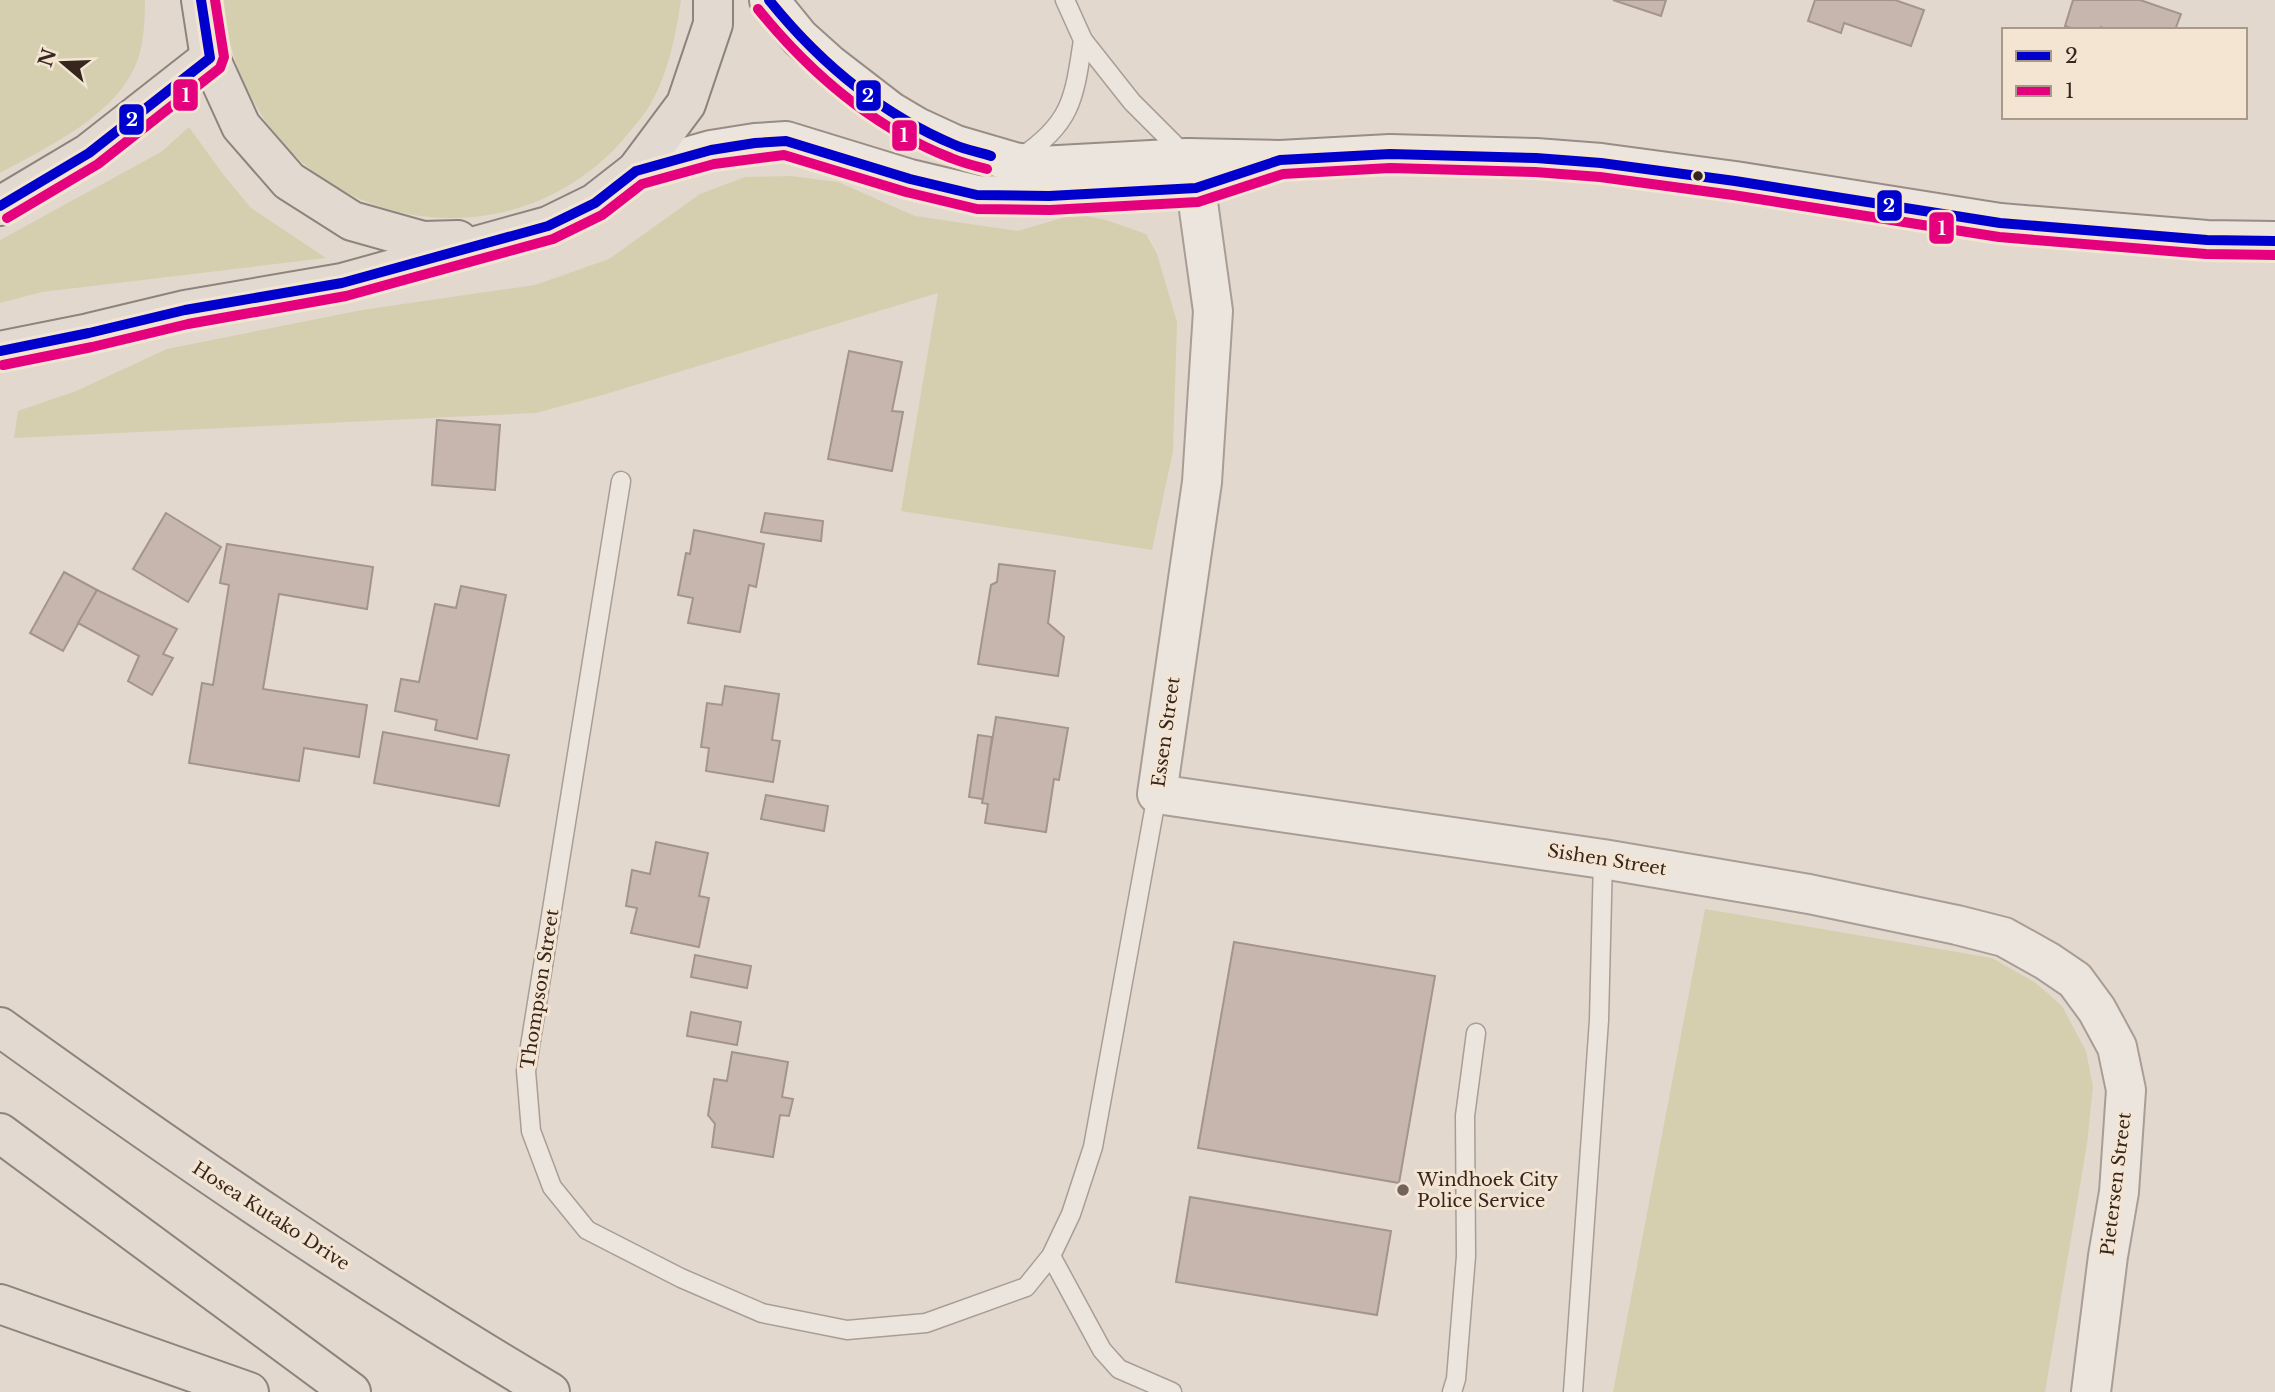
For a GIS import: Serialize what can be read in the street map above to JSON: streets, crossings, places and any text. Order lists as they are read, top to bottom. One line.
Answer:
{"streets":{"main road":["Essen Street","Sishen Street","Pietersen Street","Hosea Kutako Drive"],"lane":["Thompson Street"]},"crossings":[["Essen Street","Sishen Street"],["Essen Street","Thompson Street"],["Sishen Street","Pietersen Street"]],"places":["Windhoek City Police Service"],"lines":["transit line 2","transit line 1"],"legend":["2","1"],"north":"left"}
